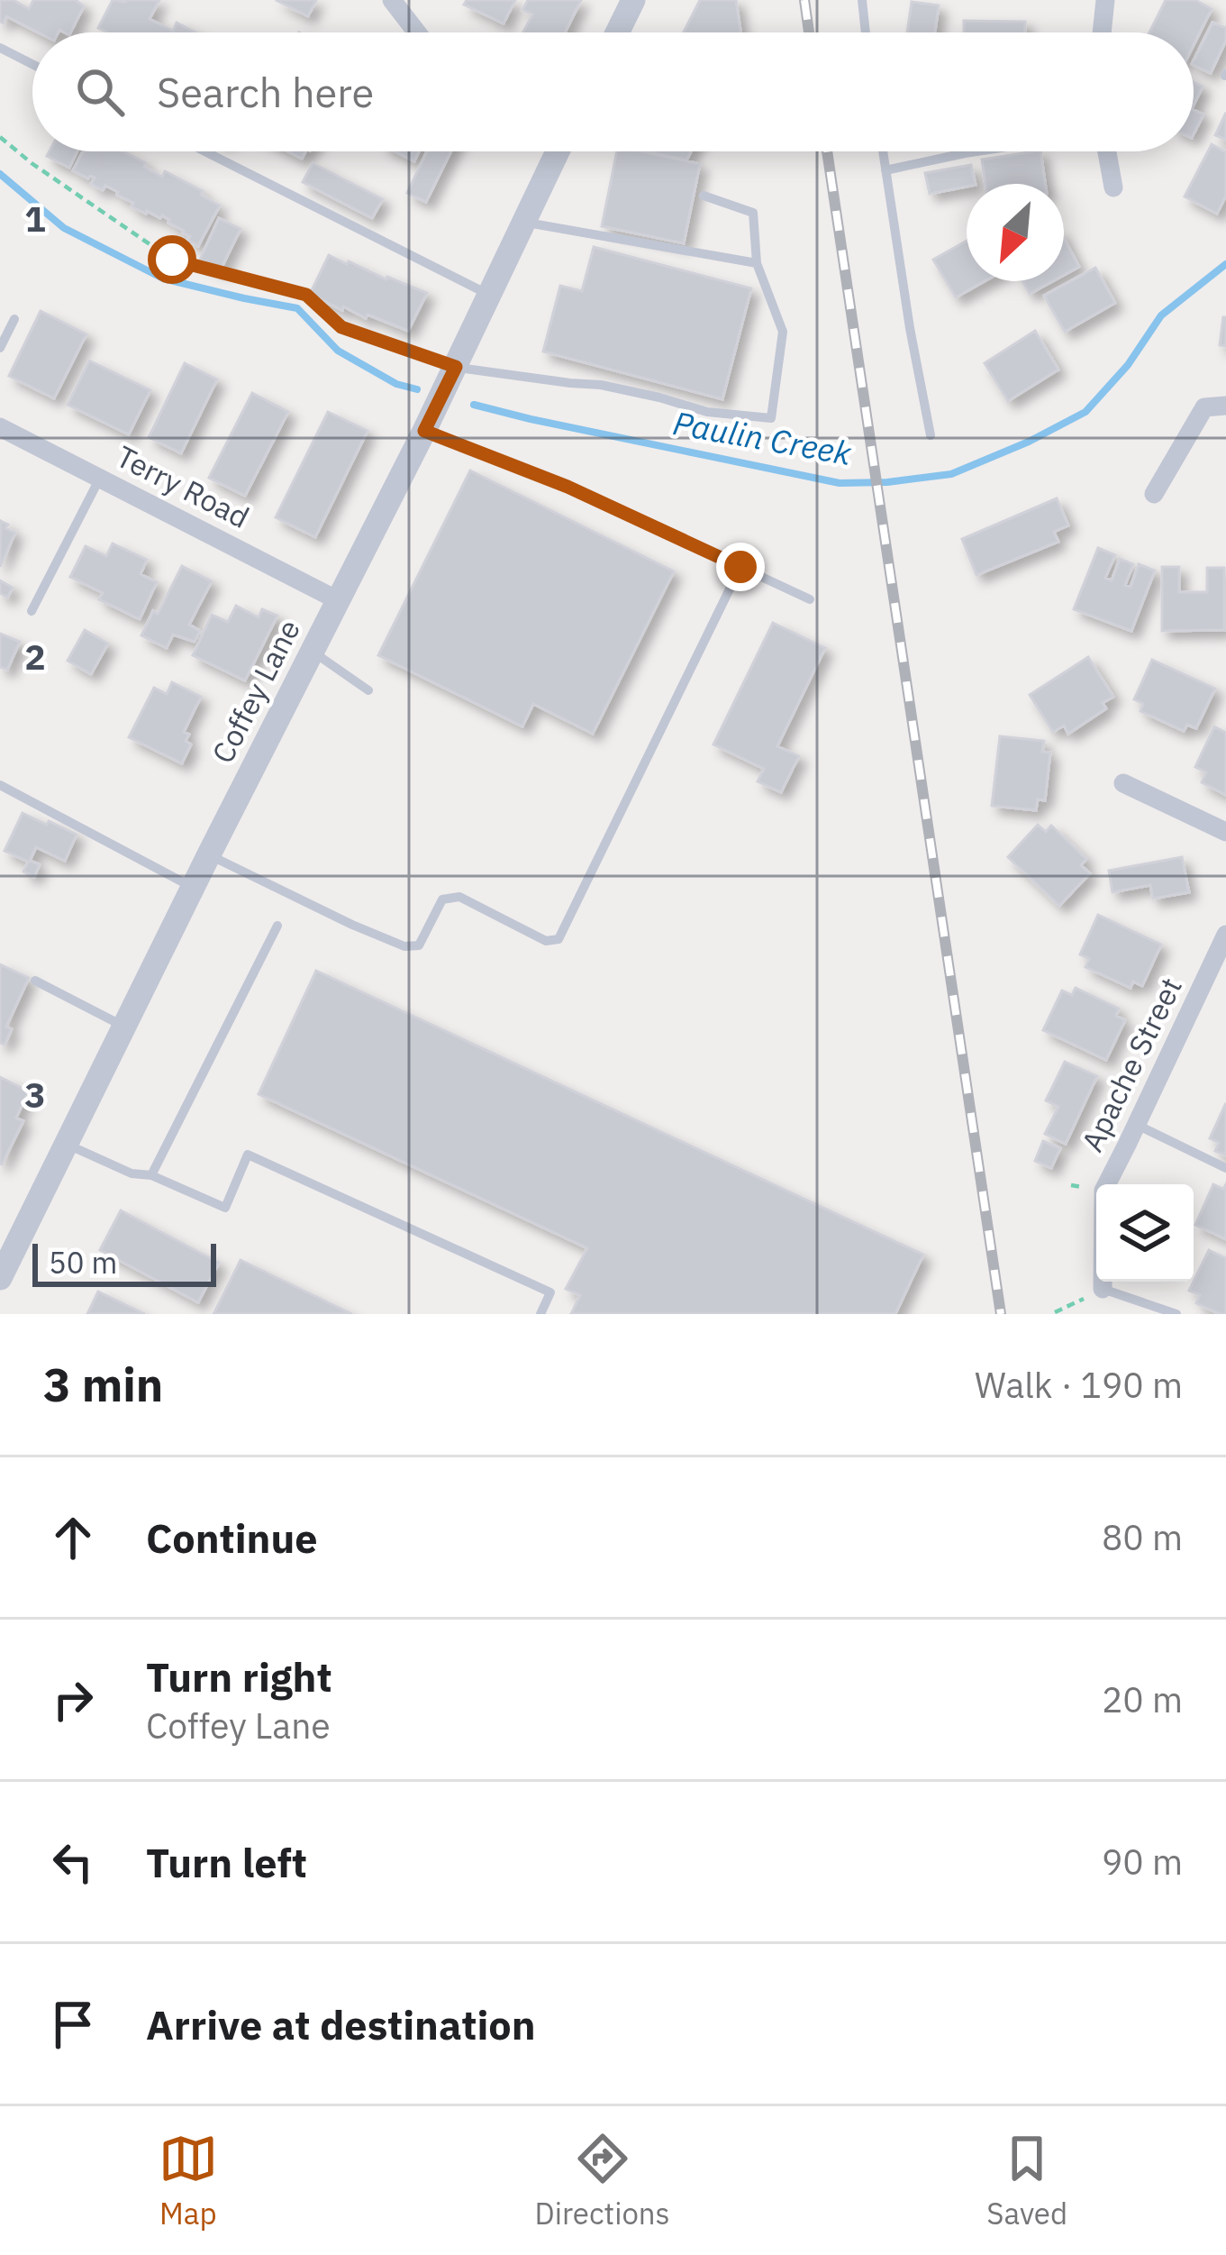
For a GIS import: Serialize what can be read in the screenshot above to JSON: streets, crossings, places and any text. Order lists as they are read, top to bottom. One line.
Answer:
{"streets":{"street":["Terry Road","Coffey Lane","Apache Street"]},"crossings":[["Terry Road","Coffey Lane"]],"water":["Paulin Creek"],"scale_bar":"50 m","north":"bottom left","page":{"search":"Search here","scale":"50 m","heading":["3 min","Walk · 190 m"],"list":[["Continue","80 m"],["Turn right","Coffey Lane","20 m"],["Turn left","90 m"],"Arrive at destination"],"nav":["Map","Directions","Saved"]},"grid":{"rows":["1","2","3"]}}
